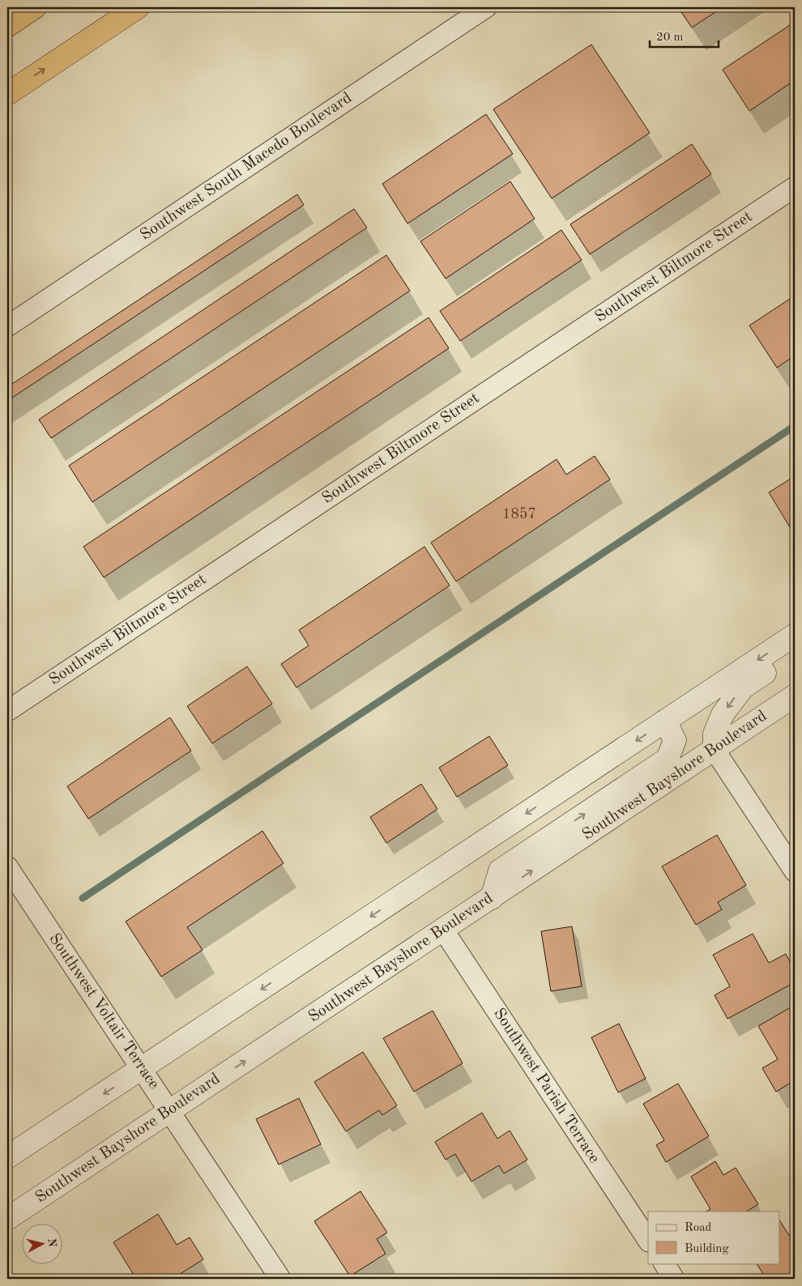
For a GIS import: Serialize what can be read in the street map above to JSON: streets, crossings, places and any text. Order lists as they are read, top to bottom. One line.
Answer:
{"streets":{"main road":["Southwest Bayshore Boulevard"],"street":["Southwest South Macedo Boulevard","Southwest Biltmore Street","Southwest Voltair Terrace","Southwest Parish Terrace"]},"crossings":[["Southwest Bayshore Boulevard","Southwest Voltair Terrace"],["Southwest Bayshore Boulevard","Southwest Parish Terrace"]],"house_numbers":["1857"],"legend":["Road","Building"],"scale_bar":"20 m","north":"right"}
